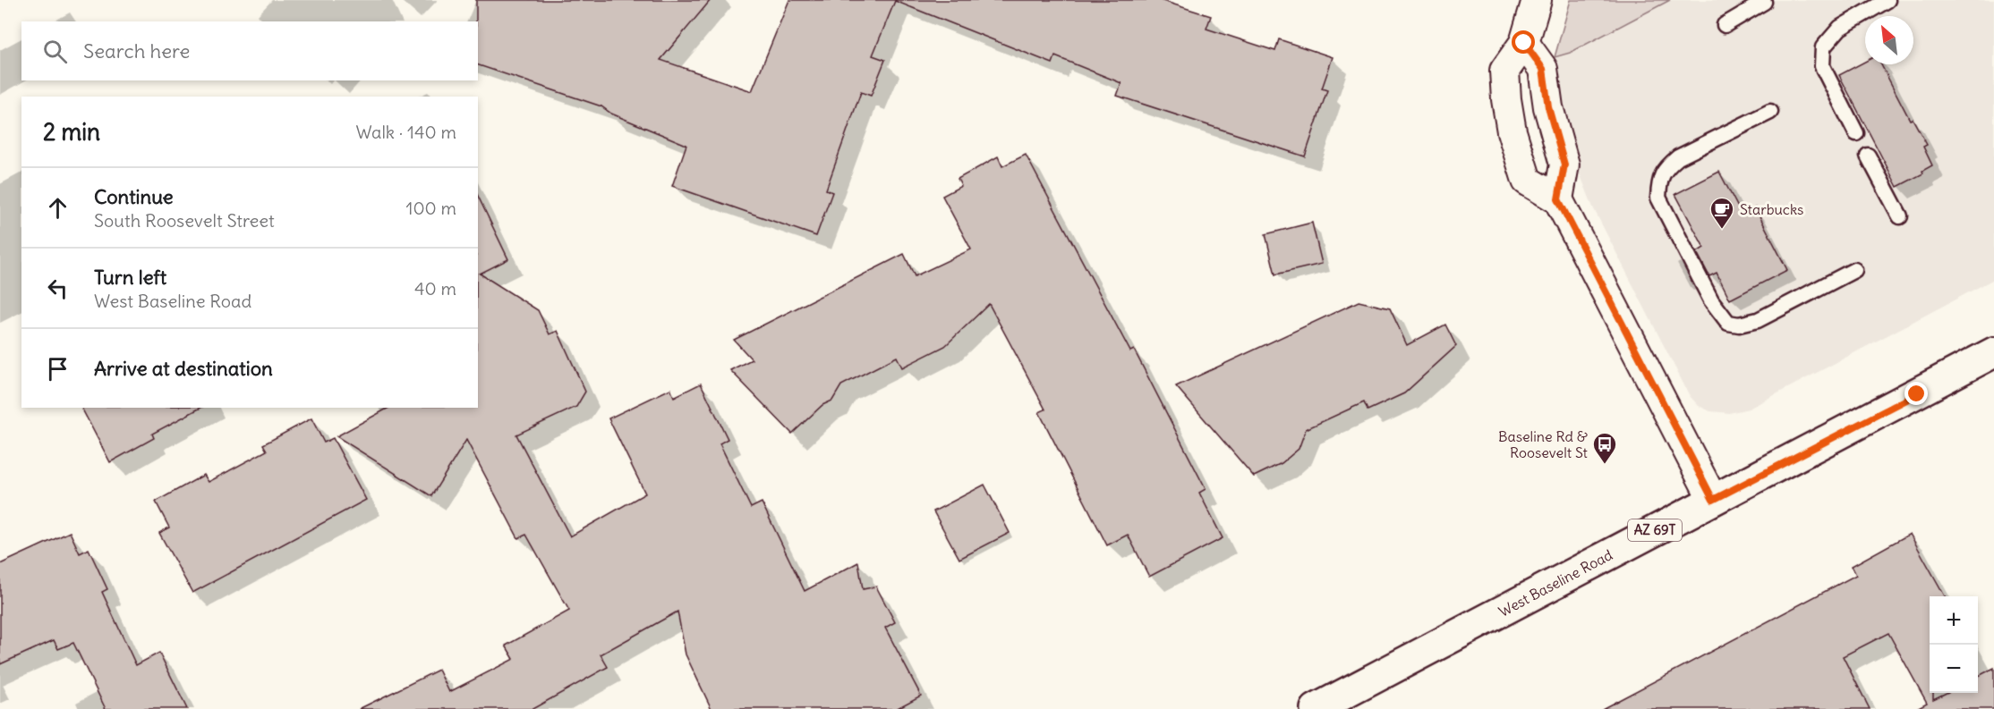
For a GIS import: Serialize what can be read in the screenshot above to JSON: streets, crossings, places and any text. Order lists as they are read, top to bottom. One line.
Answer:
{"streets":{"main road":["AZ 69T","West Baseline Road"]},"places":{"cafe":["Starbucks"],"bus stop":["Baseline Rd & Roosevelt St"]},"north":"top left","page":{"search":"Search here","heading":["2 min","Walk · 140 m"],"list":[["Continue","South Roosevelt Street","100 m"],["Turn left","West Baseline Road","40 m"],"Arrive at destination"],"map_buttons":["+","−"]}}
